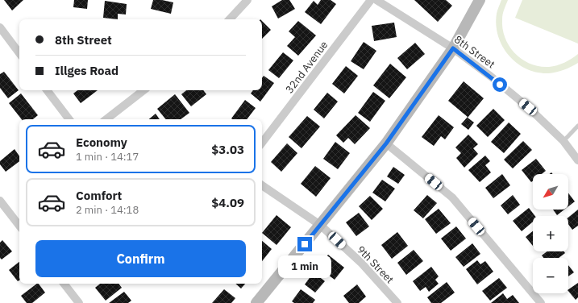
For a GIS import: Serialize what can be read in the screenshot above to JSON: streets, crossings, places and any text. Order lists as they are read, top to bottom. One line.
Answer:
{"streets":{"street":["8th Street","32nd Avenue","9th Street"]},"north":"bottom left","page":{"banner":["8th Street","Illges Road"],"list":[{"name":"Economy","note":"1 min · 14:17","value":"$3.03"},{"name":"Comfort","note":"2 min · 14:18","value":"$4.09"}],"map_buttons":["+","−"],"buttons":"Confirm","bubble":"1 min"}}
